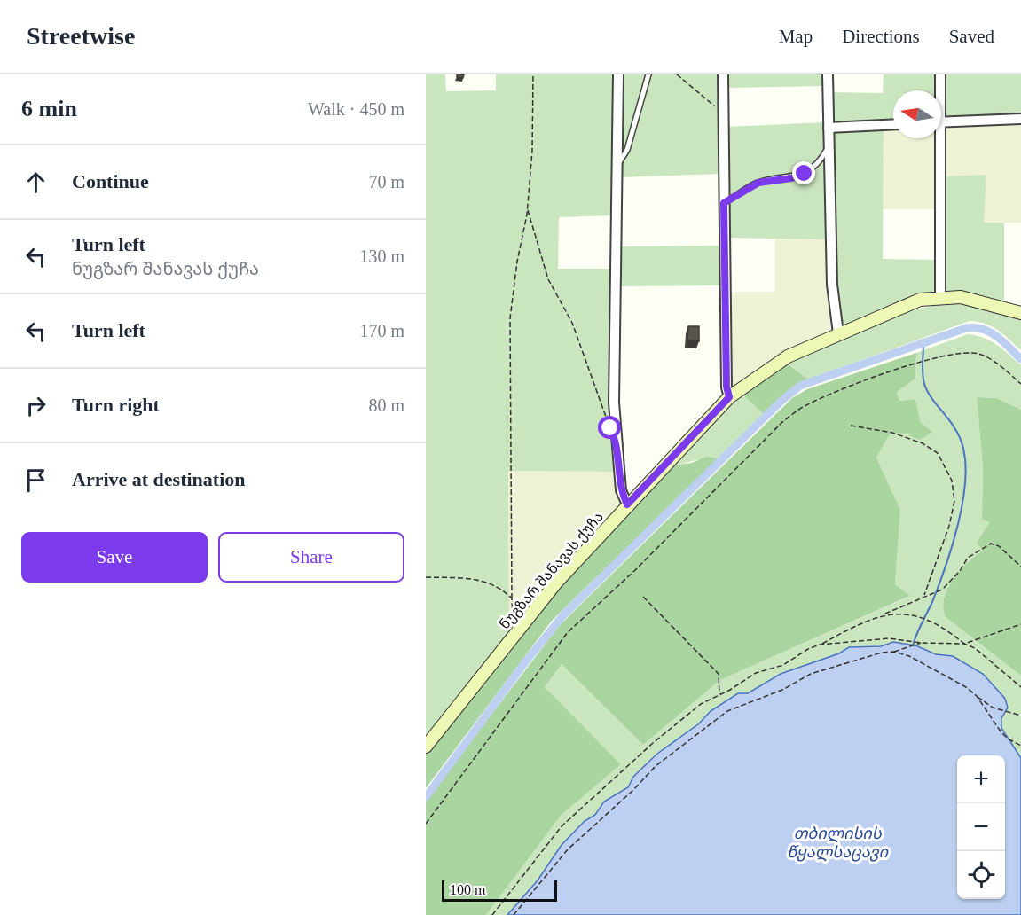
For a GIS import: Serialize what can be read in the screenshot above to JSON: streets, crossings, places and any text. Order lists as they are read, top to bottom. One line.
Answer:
{"streets":{"main road":["ნუგზარ შანავას ქუჩა"]},"water":["თბილისის წყალსაცავი"],"scale_bar":"100 m","north":"left","page":{"header":"Streetwise","nav":["Map","Directions","Saved"],"heading":["6 min","Walk · 450 m"],"list":[["Continue","70 m"],["Turn left","ნუგზარ შანავას ქუჩა","130 m"],["Turn left","170 m"],["Turn right","80 m"],"Arrive at destination"],"buttons":["Save","Share"],"map_buttons":["+","−"],"scale":"100 m"}}
